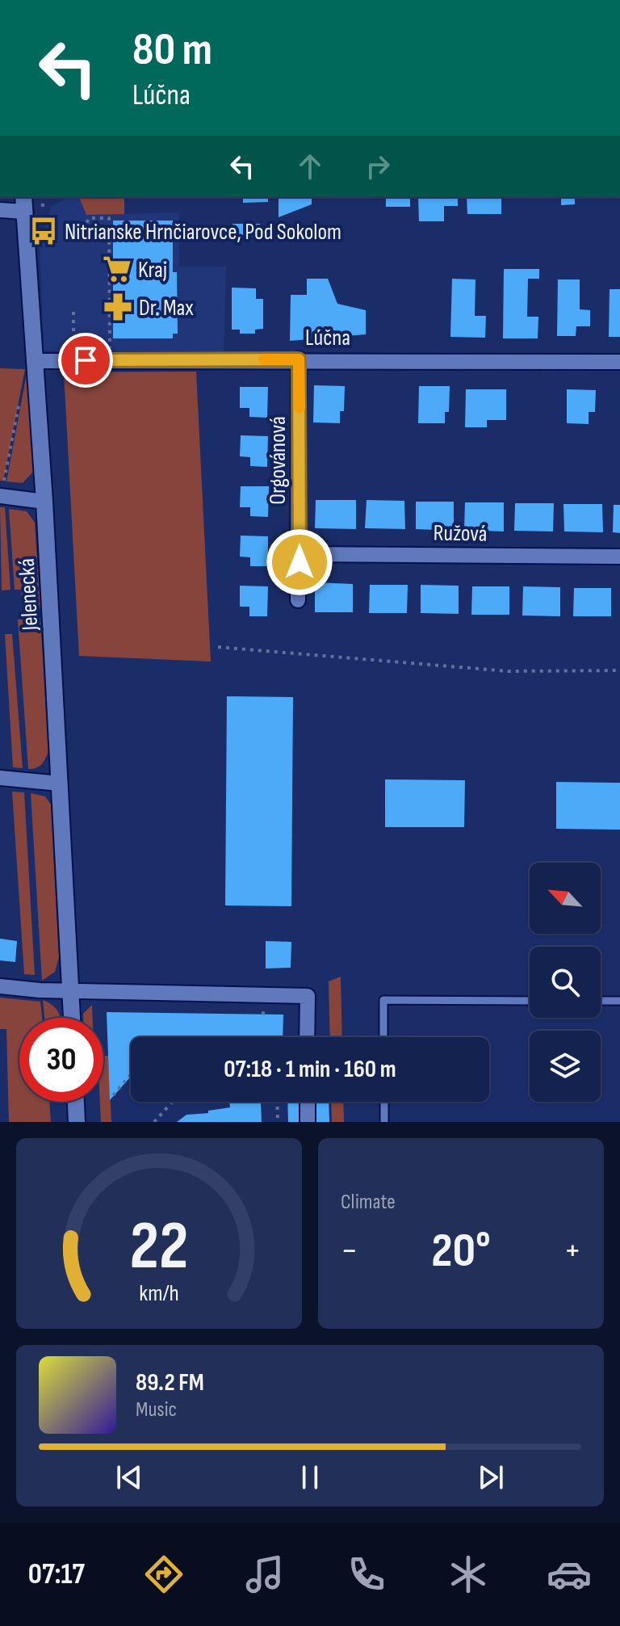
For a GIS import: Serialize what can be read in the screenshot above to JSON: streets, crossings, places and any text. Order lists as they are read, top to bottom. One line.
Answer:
{"streets":{"street":["Lúčna","Orgovánová","Ružová","Jelenecká"]},"crossings":[["Lúčna","Orgovánová"],["Lúčna","Jelenecká"],["Orgovánová","Ružová"]],"places":{"bus stop":["Nitrianske Hrnčiarovce, Pod Sokolom"],"supermarket":["Kraj"],"pharmacy":["Dr. Max"]},"north":"top left","page":{"turn":["80 m","Lúčna"],"limit":"30","trip":"07:18 · 1 min · 160 m","tile":"Climate","heat":["−","20°","+"],"song":["89.2 FM","Music"],"tabs":"07:17","gauge":["22","km/h"]}}
